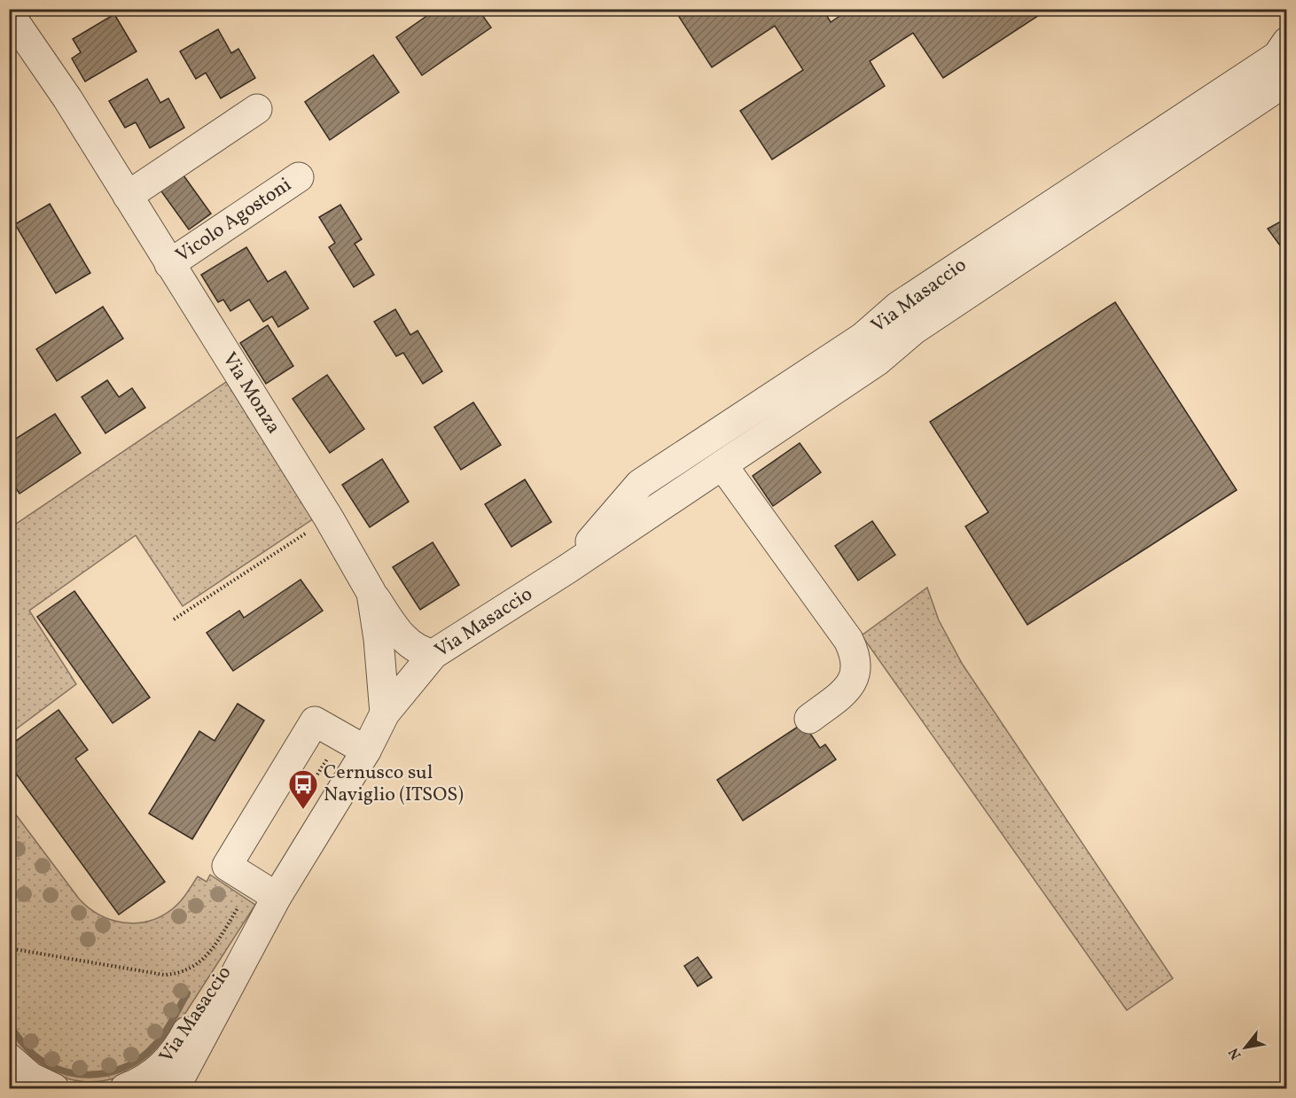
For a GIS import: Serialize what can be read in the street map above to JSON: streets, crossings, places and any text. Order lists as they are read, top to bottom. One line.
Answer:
{"streets":{"street":["Vicolo Agostoni","Via Masaccio","Via Monza"]},"crossings":[["Vicolo Agostoni","Via Monza"],["Via Masaccio","Via Monza"]],"places":{"bus stop":["Cernusco sul Naviglio (ITSOS)"]},"north":"bottom left"}
